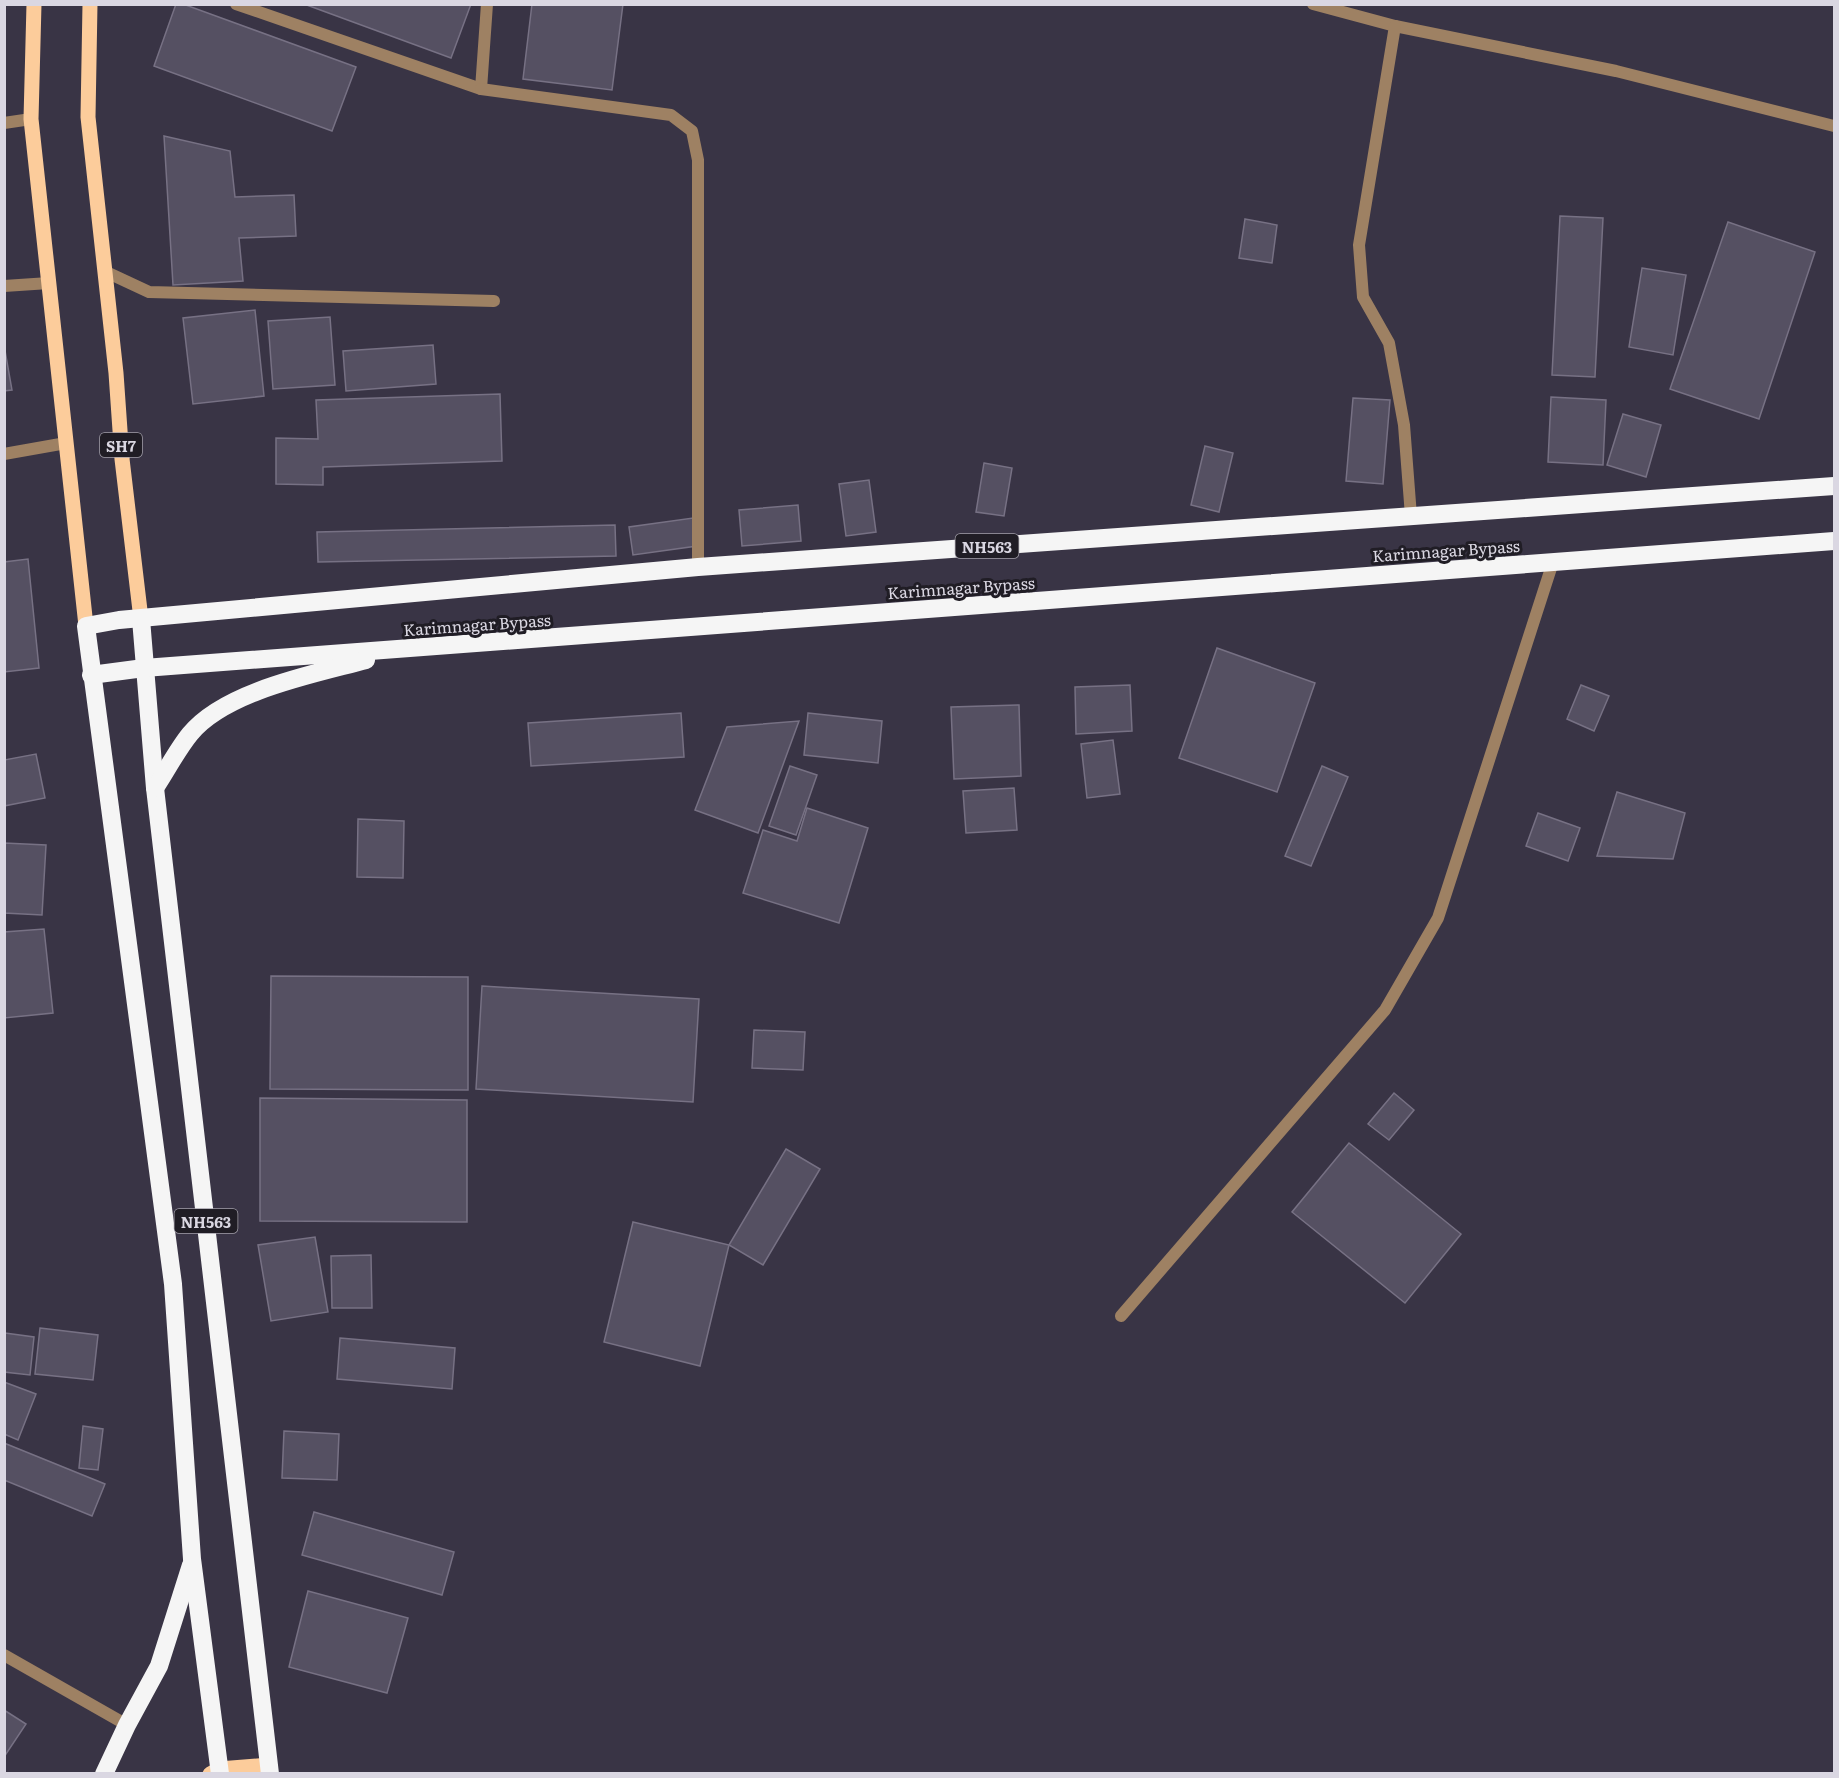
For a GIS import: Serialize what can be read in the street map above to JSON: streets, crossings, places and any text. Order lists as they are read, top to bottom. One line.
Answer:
{"streets":{"highway":["NH563","Karimnagar Bypass"],"main road":["SH7"]},"crossings":[["SH7","NH563"],["NH563","Karimnagar Bypass"]]}
